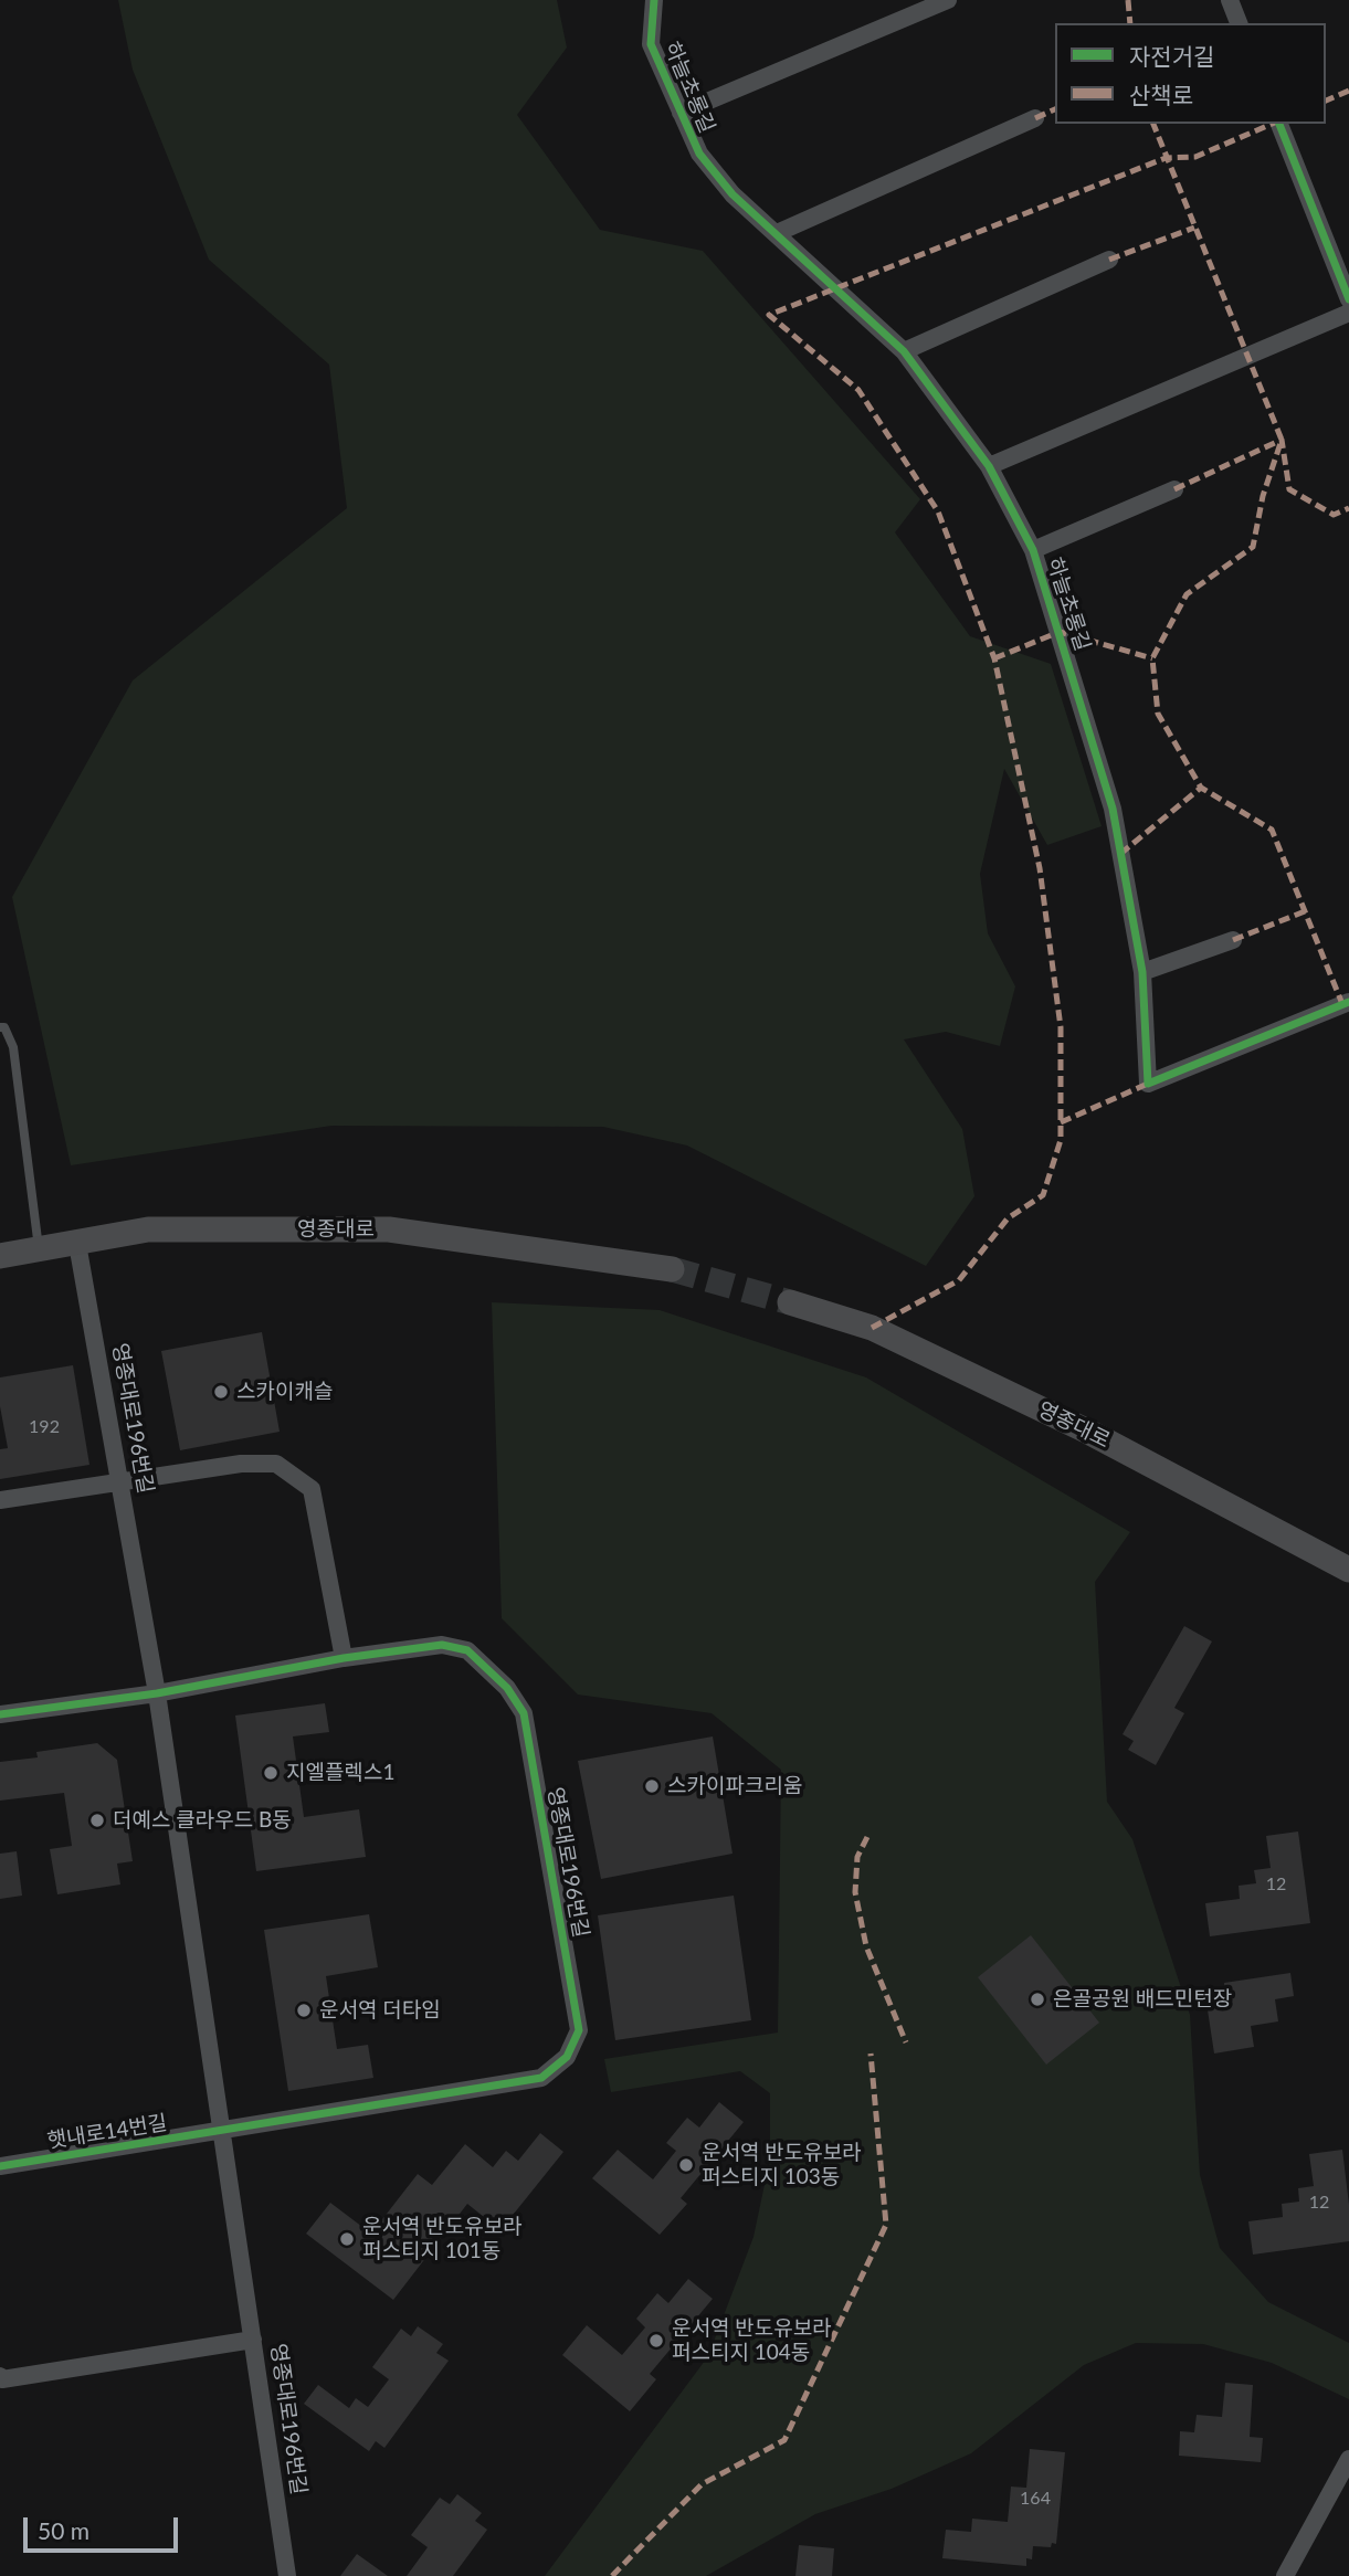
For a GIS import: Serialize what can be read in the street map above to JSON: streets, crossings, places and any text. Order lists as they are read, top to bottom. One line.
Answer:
{"streets":{"main road":["영종대로"],"street":["하늘초롱길","영종대로196번길","햇내로14번길"]},"crossings":[["영종대로","영종대로196번길"],["영종대로196번길","햇내로14번길"]],"places":["스카이캐슬","지엘플렉스1","스카이파크리움","더예스 클라우드 B동","은골공원 배드민턴장","운서역 더타임","운서역 반도유보라 퍼스티지 103동","운서역 반도유보라 퍼스티지 101동","운서역 반도유보라 퍼스티지 104동"],"house_numbers":["192","12","12","164"],"legend":["자전거길","산책로"],"scale_bar":"50 m"}
